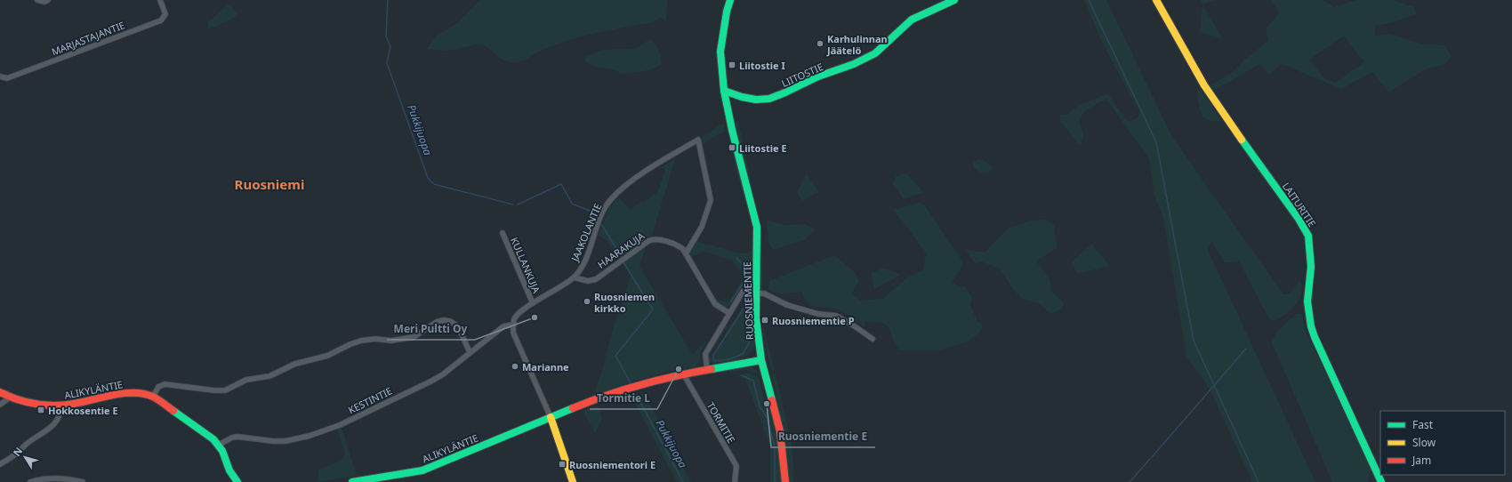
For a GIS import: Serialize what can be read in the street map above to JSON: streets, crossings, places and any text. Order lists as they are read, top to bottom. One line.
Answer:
{"streets":{"street":["MARJASTAJANTIE","LIITOSTIE","LAITURITIE","JAAKOLANTIE","HAARAKUJA","KULLANKUJA","RUOSNIEMENTIE","ALIKYLÄNTIE","KESTINTIE","TORMITIE"]},"crossings":[["LIITOSTIE","RUOSNIEMENTIE"],["JAAKOLANTIE","HAARAKUJA"],["JAAKOLANTIE","KULLANKUJA"],["JAAKOLANTIE","KESTINTIE"],["ALIKYLÄNTIE","KESTINTIE"]],"districts":["Ruosniemi"],"water":["Pukkijuopa"],"places":{"other":["Karhulinnan Jäätelö","Ruosniemen kirkko","Meri Pultti Oy","Marianne","Tormitie L","Ruosniementie E"],"transit":["Liitostie I","Liitostie E","Ruosniementie P","Hokkosentie E","Ruosniementori E"]},"legend":["Fast","Slow","Jam"],"north":"top left"}
